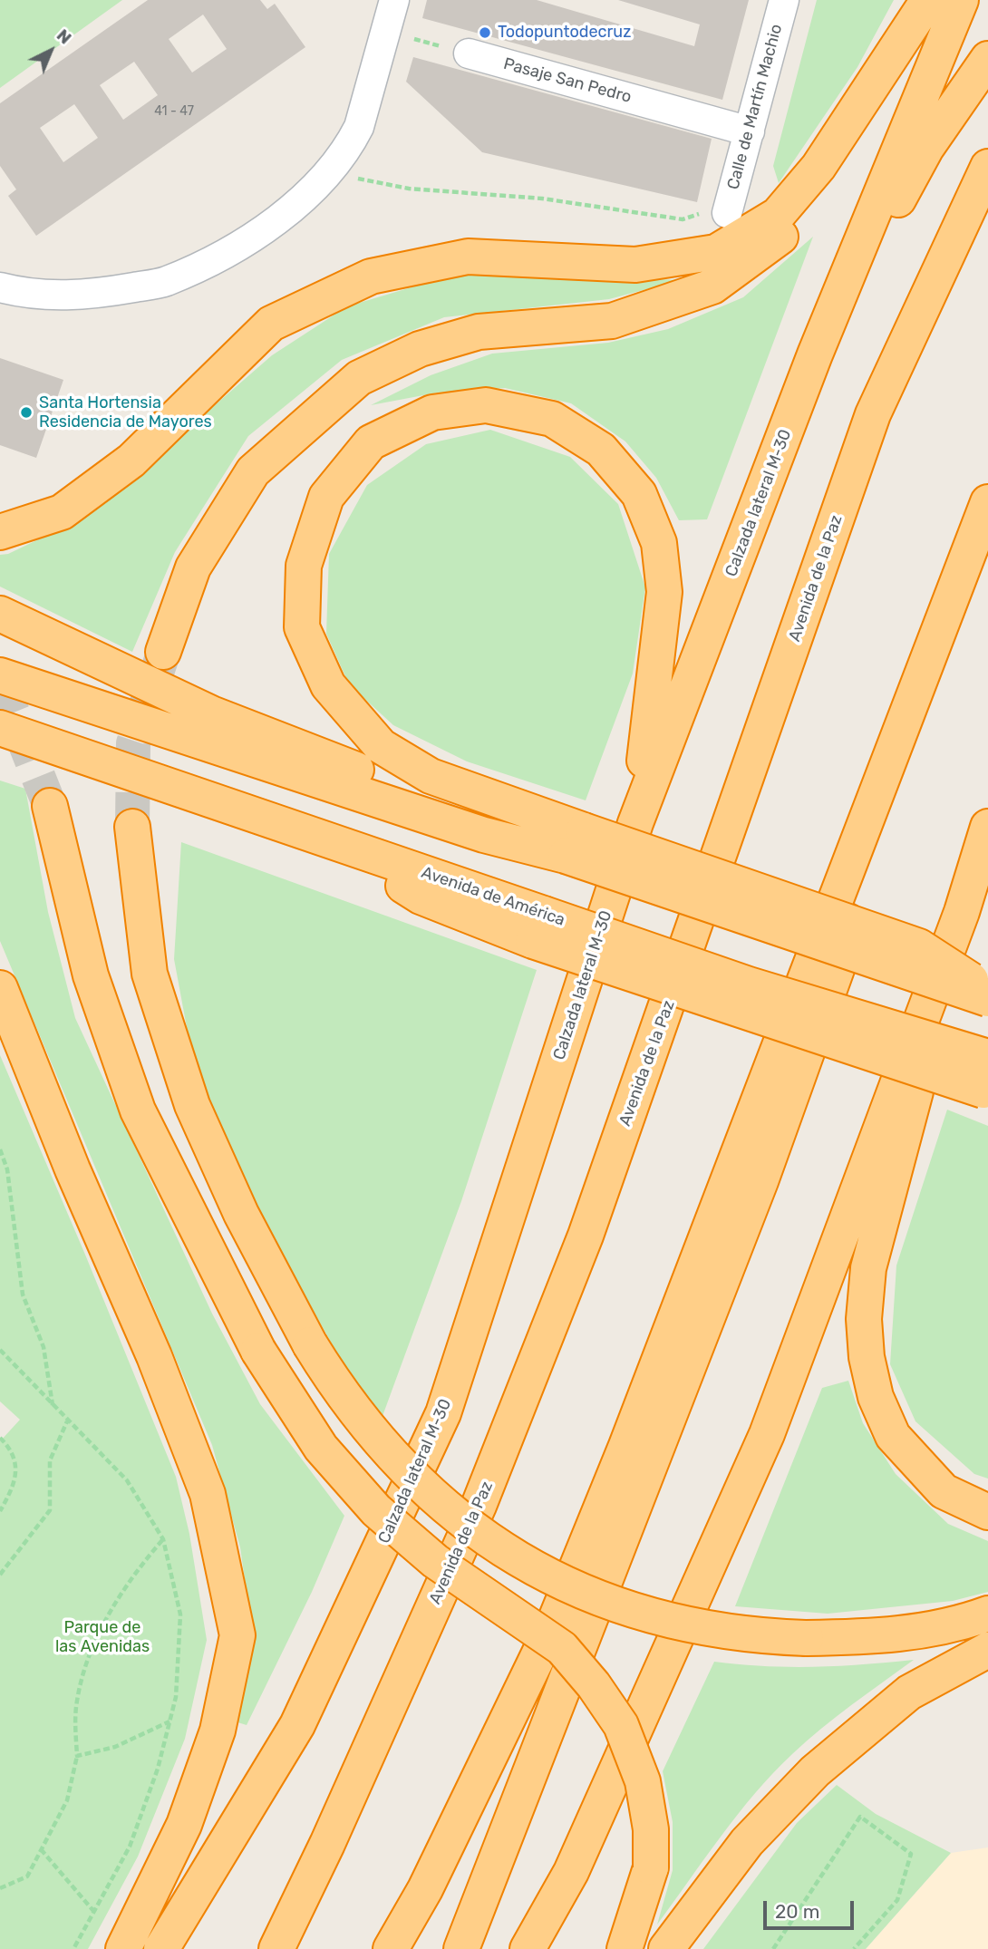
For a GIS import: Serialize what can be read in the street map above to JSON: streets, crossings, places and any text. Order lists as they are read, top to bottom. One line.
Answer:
{"streets":{"highway":["Calzada lateral M-30","Avenida de la Paz","Avenida de América"],"street":["Pasaje San Pedro","Calle de Martín Machio"]},"crossings":[["Pasaje San Pedro","Calle de Martín Machio"]],"parks":["Parque de las Avenidas"],"places":["Todopuntodecruz","Santa Hortensia Residencia de Mayores"],"house_numbers":["41 - 47"],"scale_bar":"20 m","north":"top right"}
